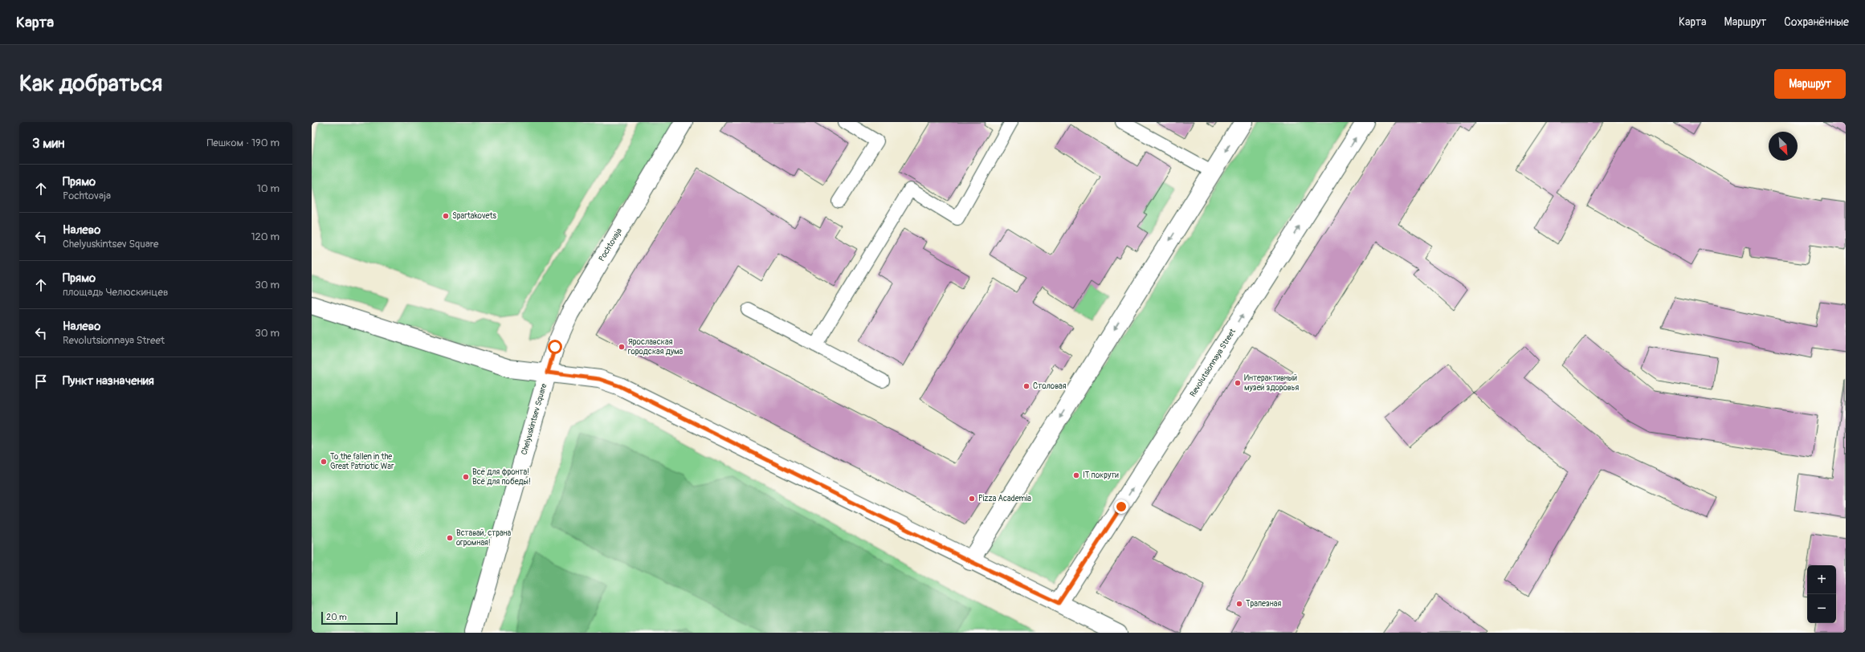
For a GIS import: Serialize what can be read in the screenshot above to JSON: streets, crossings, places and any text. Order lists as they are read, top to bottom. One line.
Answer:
{"streets":{"street":["Pochtovaja","Revolutsionnaya Street","Chelyuskintsev Square"]},"crossings":[["Pochtovaja","Chelyuskintsev Square"],["Revolutsionnaya Street","Chelyuskintsev Square"]],"places":["Spartakovets","Ярославская городская дума","Интерактивный музей здоровья","Столовая","To the fallen in the Great Patriotic War","IT покрути","Всё для фронта! Всё для победы!","Pizza Academia","Вставай, страна огромная!","Трапезная"],"scale_bar":"20 m","north":"bottom right","page":{"header":"Карта","nav":["Карта","Маршрут","Сохранённые"],"buttons":"Маршрут","title":"Как добраться","heading":["3 мин","Пешком · 190 m"],"list":[["Прямо","Pochtovaja","10 m"],["Налево","Chelyuskintsev Square","120 m"],["Прямо","площадь Челюскинцев","30 m"],["Налево","Revolutsionnaya Street","30 m"],"Пункт назначения"],"map_buttons":["+","−"],"scale":"20 m"}}
